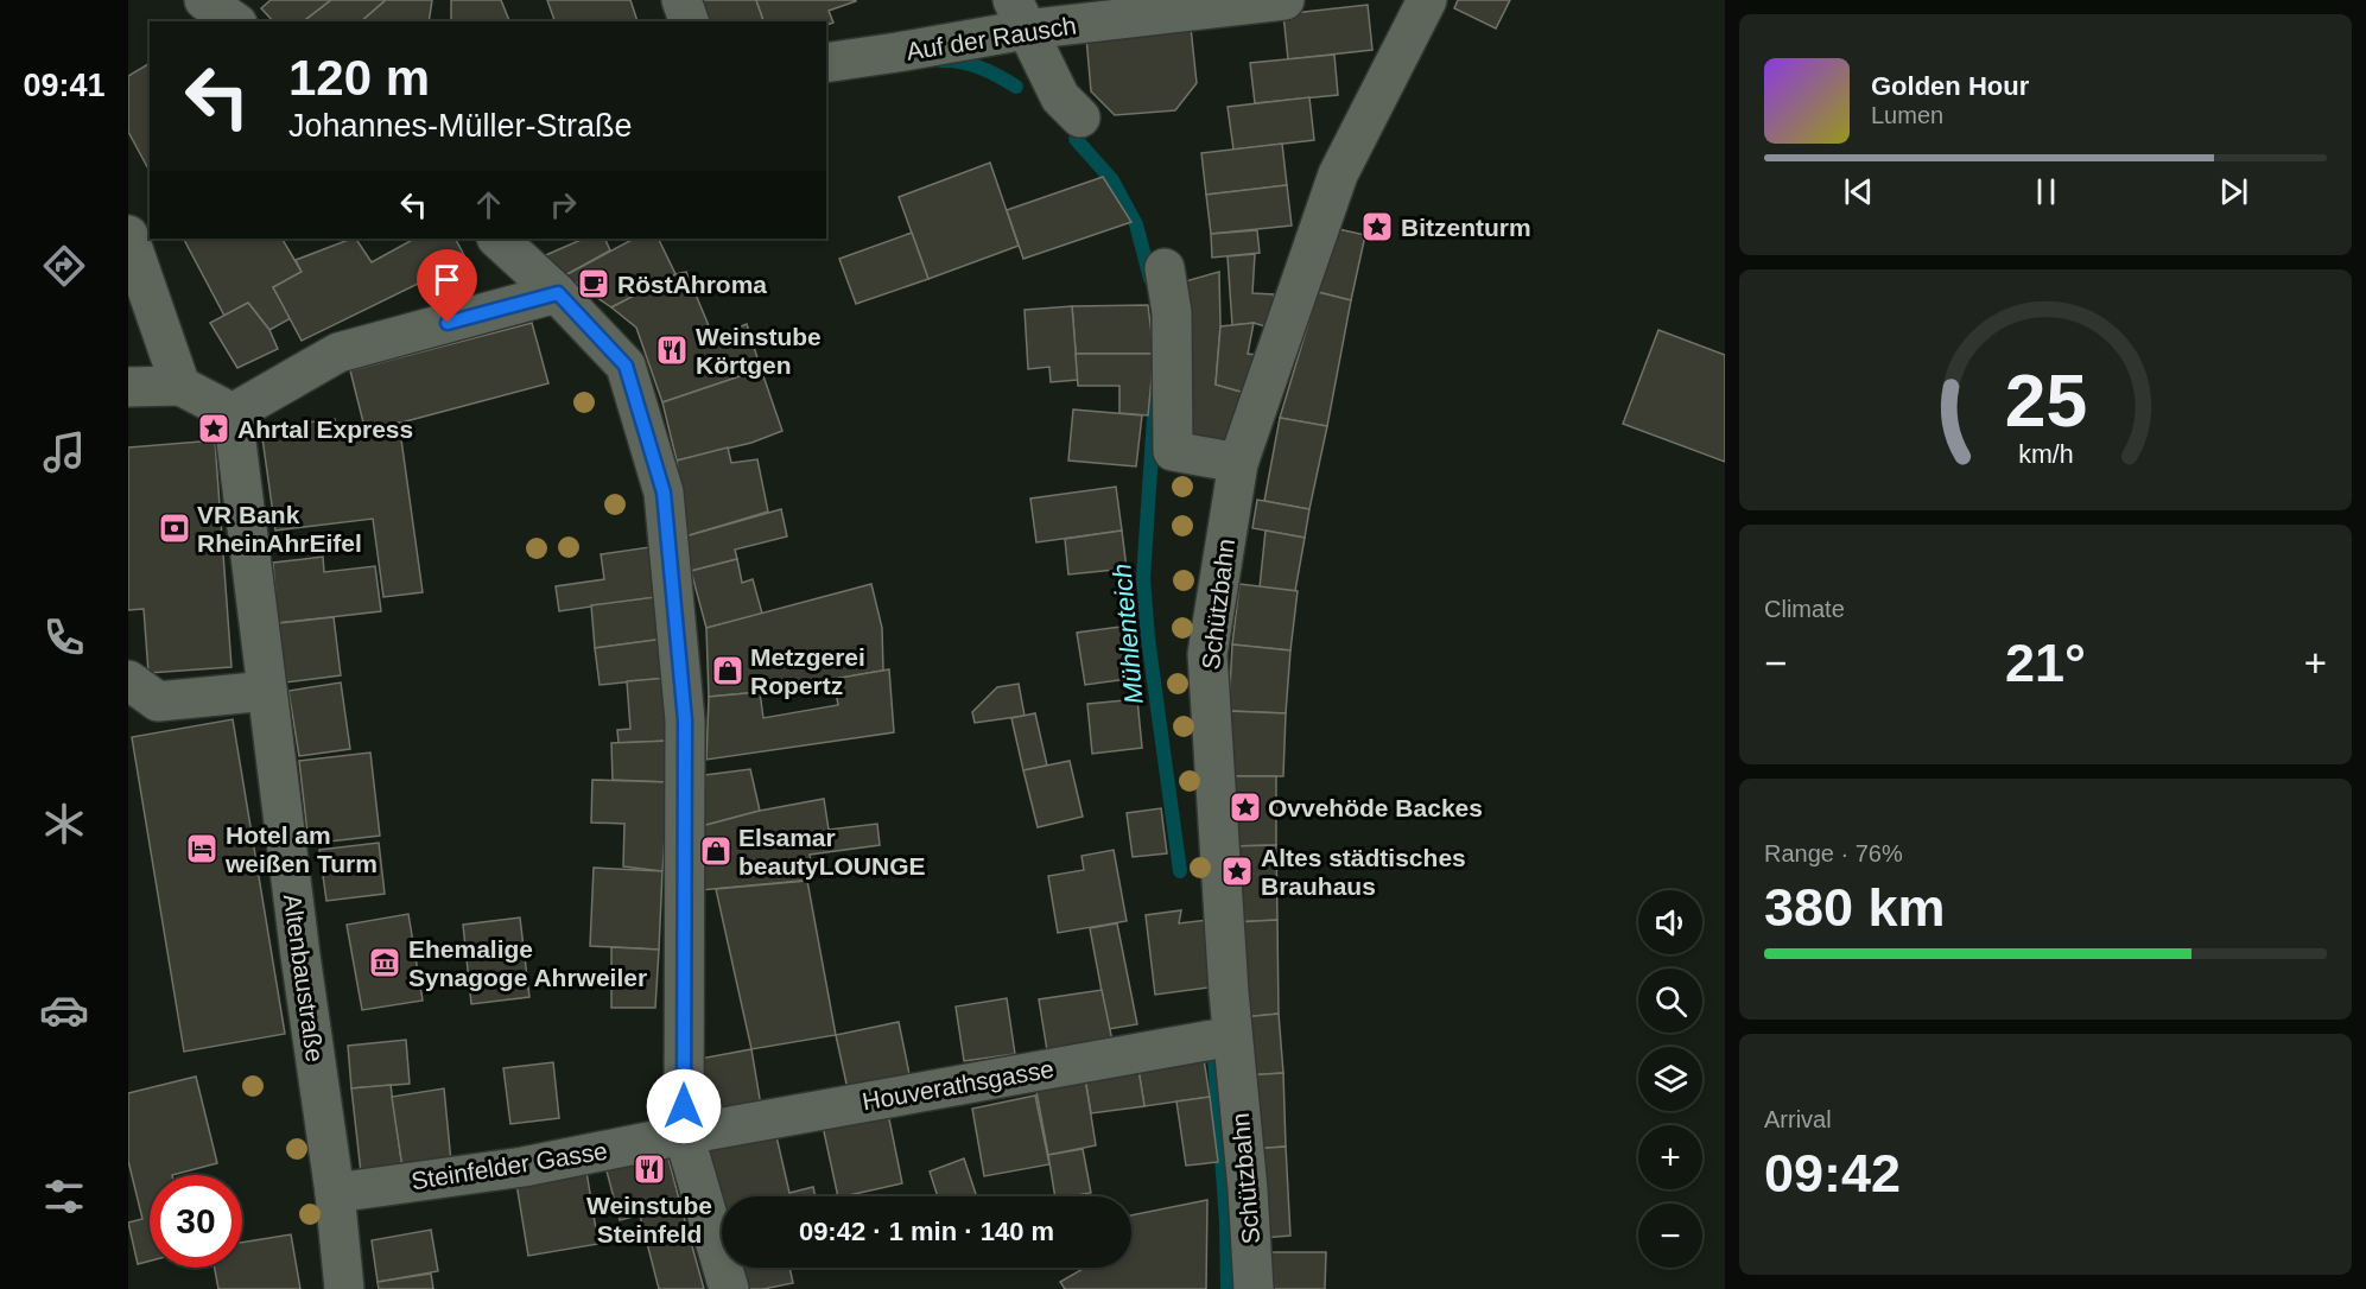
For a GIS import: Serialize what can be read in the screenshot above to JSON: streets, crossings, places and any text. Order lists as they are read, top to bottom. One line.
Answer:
{"streets":{"street":["Auf der Rausch","Schützbahn","Altenbaustraße","Houverathsgasse","Steinfelder Gasse"]},"crossings":[["Schützbahn","Houverathsgasse"],["Altenbaustraße","Steinfelder Gasse"],["Houverathsgasse","Steinfelder Gasse"]],"water":["Mühlenteich"],"places":{"place":["Bitzenturm","Ahrtal Express","Ovvehöde Backes","Altes städtisches Brauhaus"],"cafe":["RöstAhroma"],"restaurant":["Weinstube Körtgen","Weinstube Steinfeld"],"bank":["VR Bank RheinAhrEifel"],"shop":["Metzgerei Ropertz","Elsamar beautyLOUNGE"],"hotel":["Hotel am weißen Turm"],"museum":["Ehemalige Synagoge Ahrweiler"]},"page":{"tabs":"09:41","turn":["120 m","Johannes-Müller-Straße"],"song":["Golden Hour","Lumen"],"tile":["Climate",["Range · 76%","380 km"],["Arrival","09:42"]],"heat":["−","21°","+"],"map_buttons":["+","−"],"limit":"30","trip":"09:42 · 1 min · 140 m","gauge":["25","km/h"]}}
